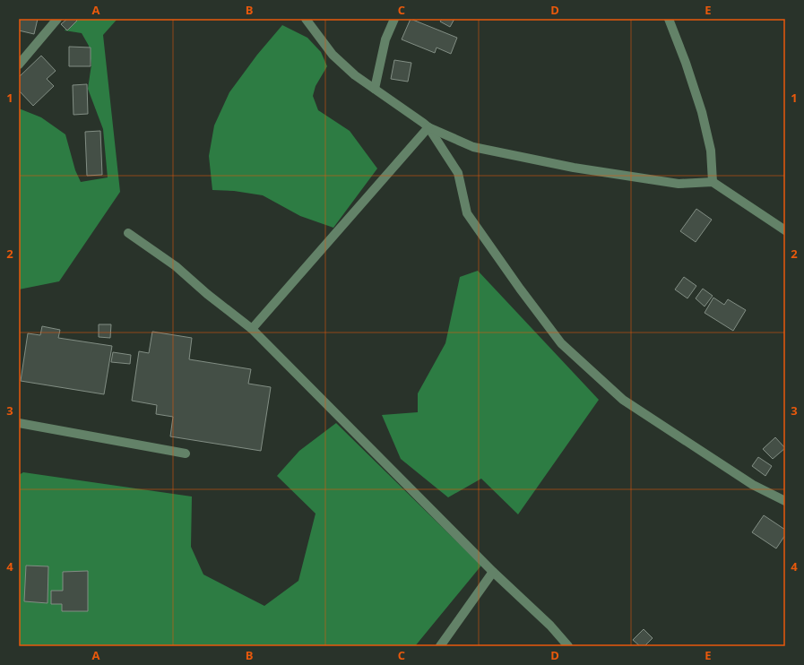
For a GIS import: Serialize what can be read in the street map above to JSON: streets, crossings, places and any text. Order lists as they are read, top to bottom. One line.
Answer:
{"grid":{"columns":["A","B","C","D","E"],"rows":["1","2","3","4"]}}
